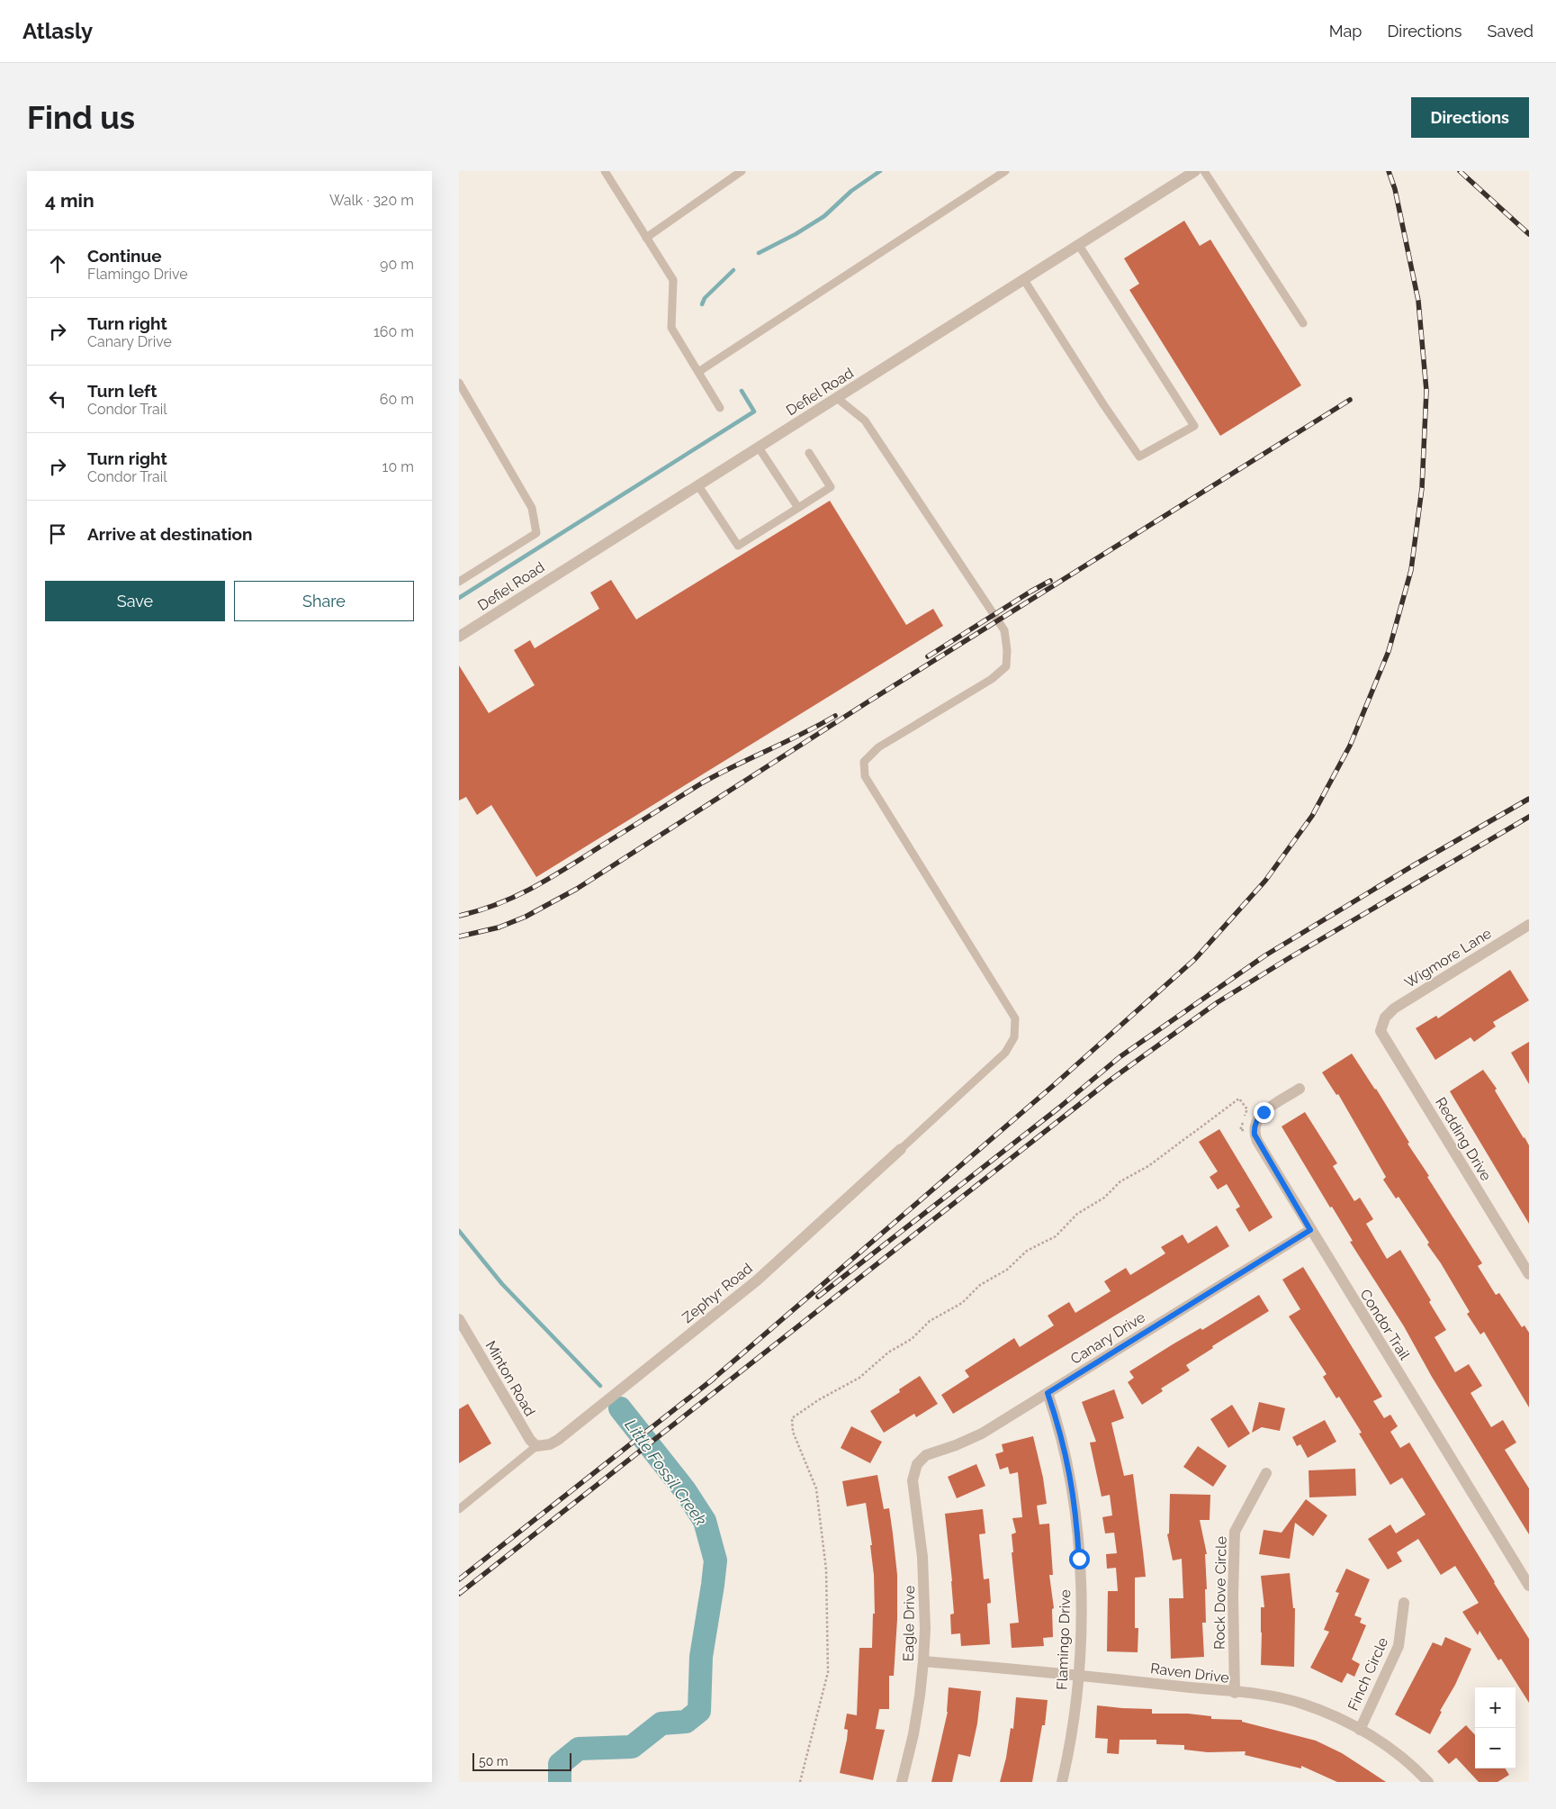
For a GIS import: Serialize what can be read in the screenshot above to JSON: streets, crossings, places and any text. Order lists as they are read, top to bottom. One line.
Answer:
{"streets":{"street":["Defiel Road","Wigmore Lane","Redding Drive","Zephyr Road","Condor Trail","Canary Drive","Minton Road","Rock Dove Circle","Eagle Drive","Flamingo Drive","Raven Drive","Finch Circle"]},"crossings":[["Wigmore Lane","Redding Drive"],["Zephyr Road","Minton Road"],["Condor Trail","Canary Drive"],["Canary Drive","Eagle Drive"],["Canary Drive","Flamingo Drive"],["Rock Dove Circle","Raven Drive"],["Eagle Drive","Raven Drive"],["Flamingo Drive","Raven Drive"],["Raven Drive","Finch Circle"]],"water":["Little Fossil Creek"],"scale_bar":"50 m","page":{"header":"Atlasly","nav":["Map","Directions","Saved"],"buttons":["Directions",["Save","Share"]],"title":"Find us","heading":["4 min","Walk · 320 m"],"list":[["Continue","Flamingo Drive","90 m"],["Turn right","Canary Drive","160 m"],["Turn left","Condor Trail","60 m"],["Turn right","Condor Trail","10 m"],"Arrive at destination"],"map_buttons":["+","−"],"scale":"50 m"}}
